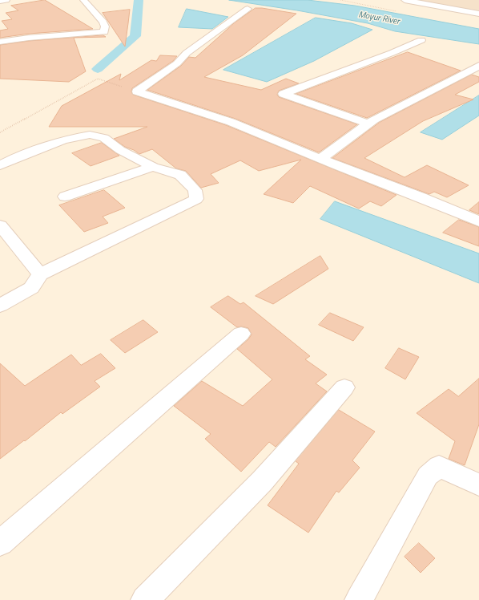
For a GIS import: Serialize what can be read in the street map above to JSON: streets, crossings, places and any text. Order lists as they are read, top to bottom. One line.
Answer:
{"water":["Moyur River"]}
